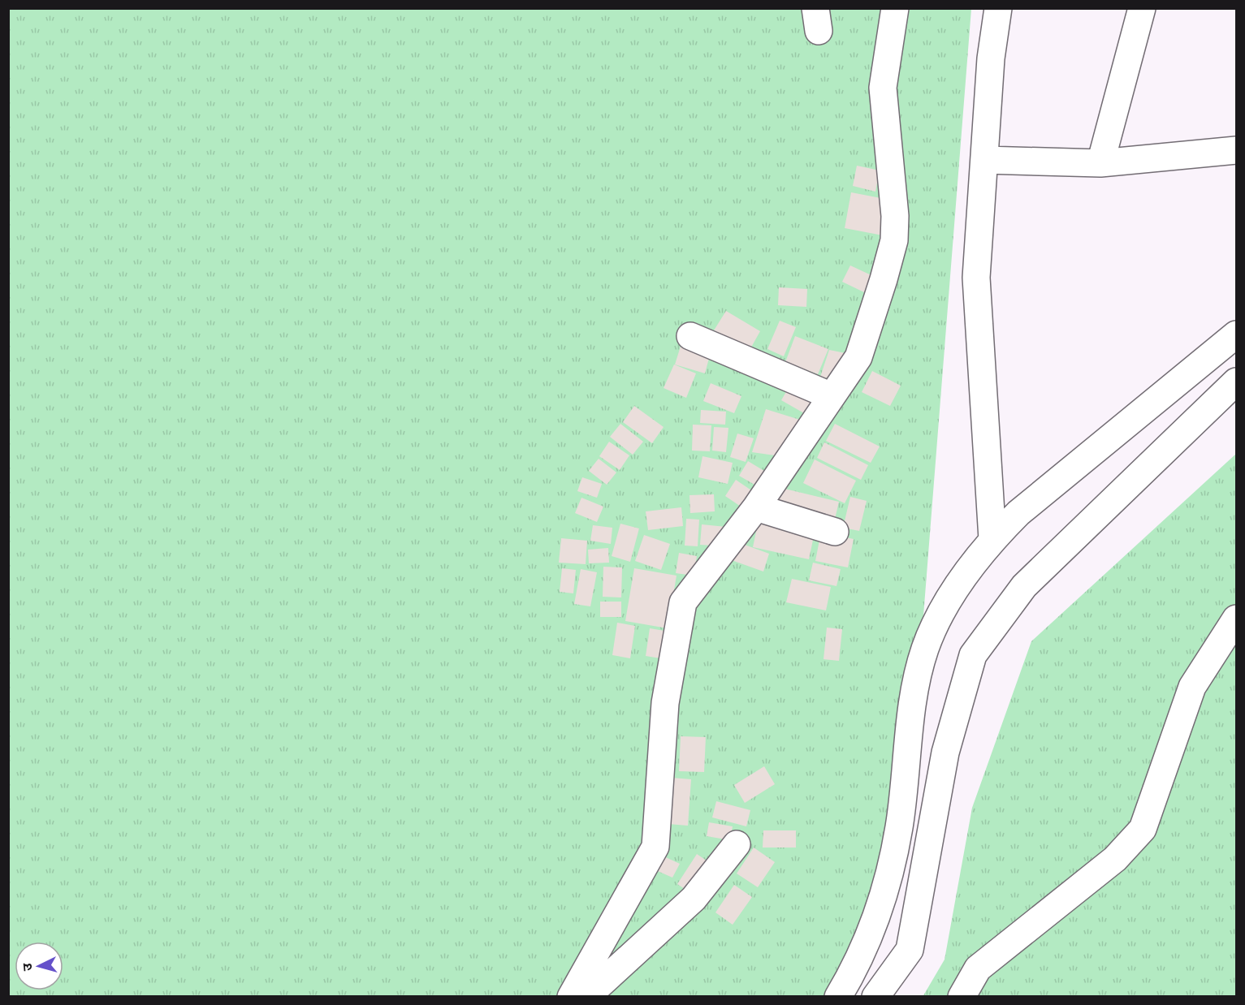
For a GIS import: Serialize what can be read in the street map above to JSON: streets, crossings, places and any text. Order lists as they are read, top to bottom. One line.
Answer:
{"north":"left"}
